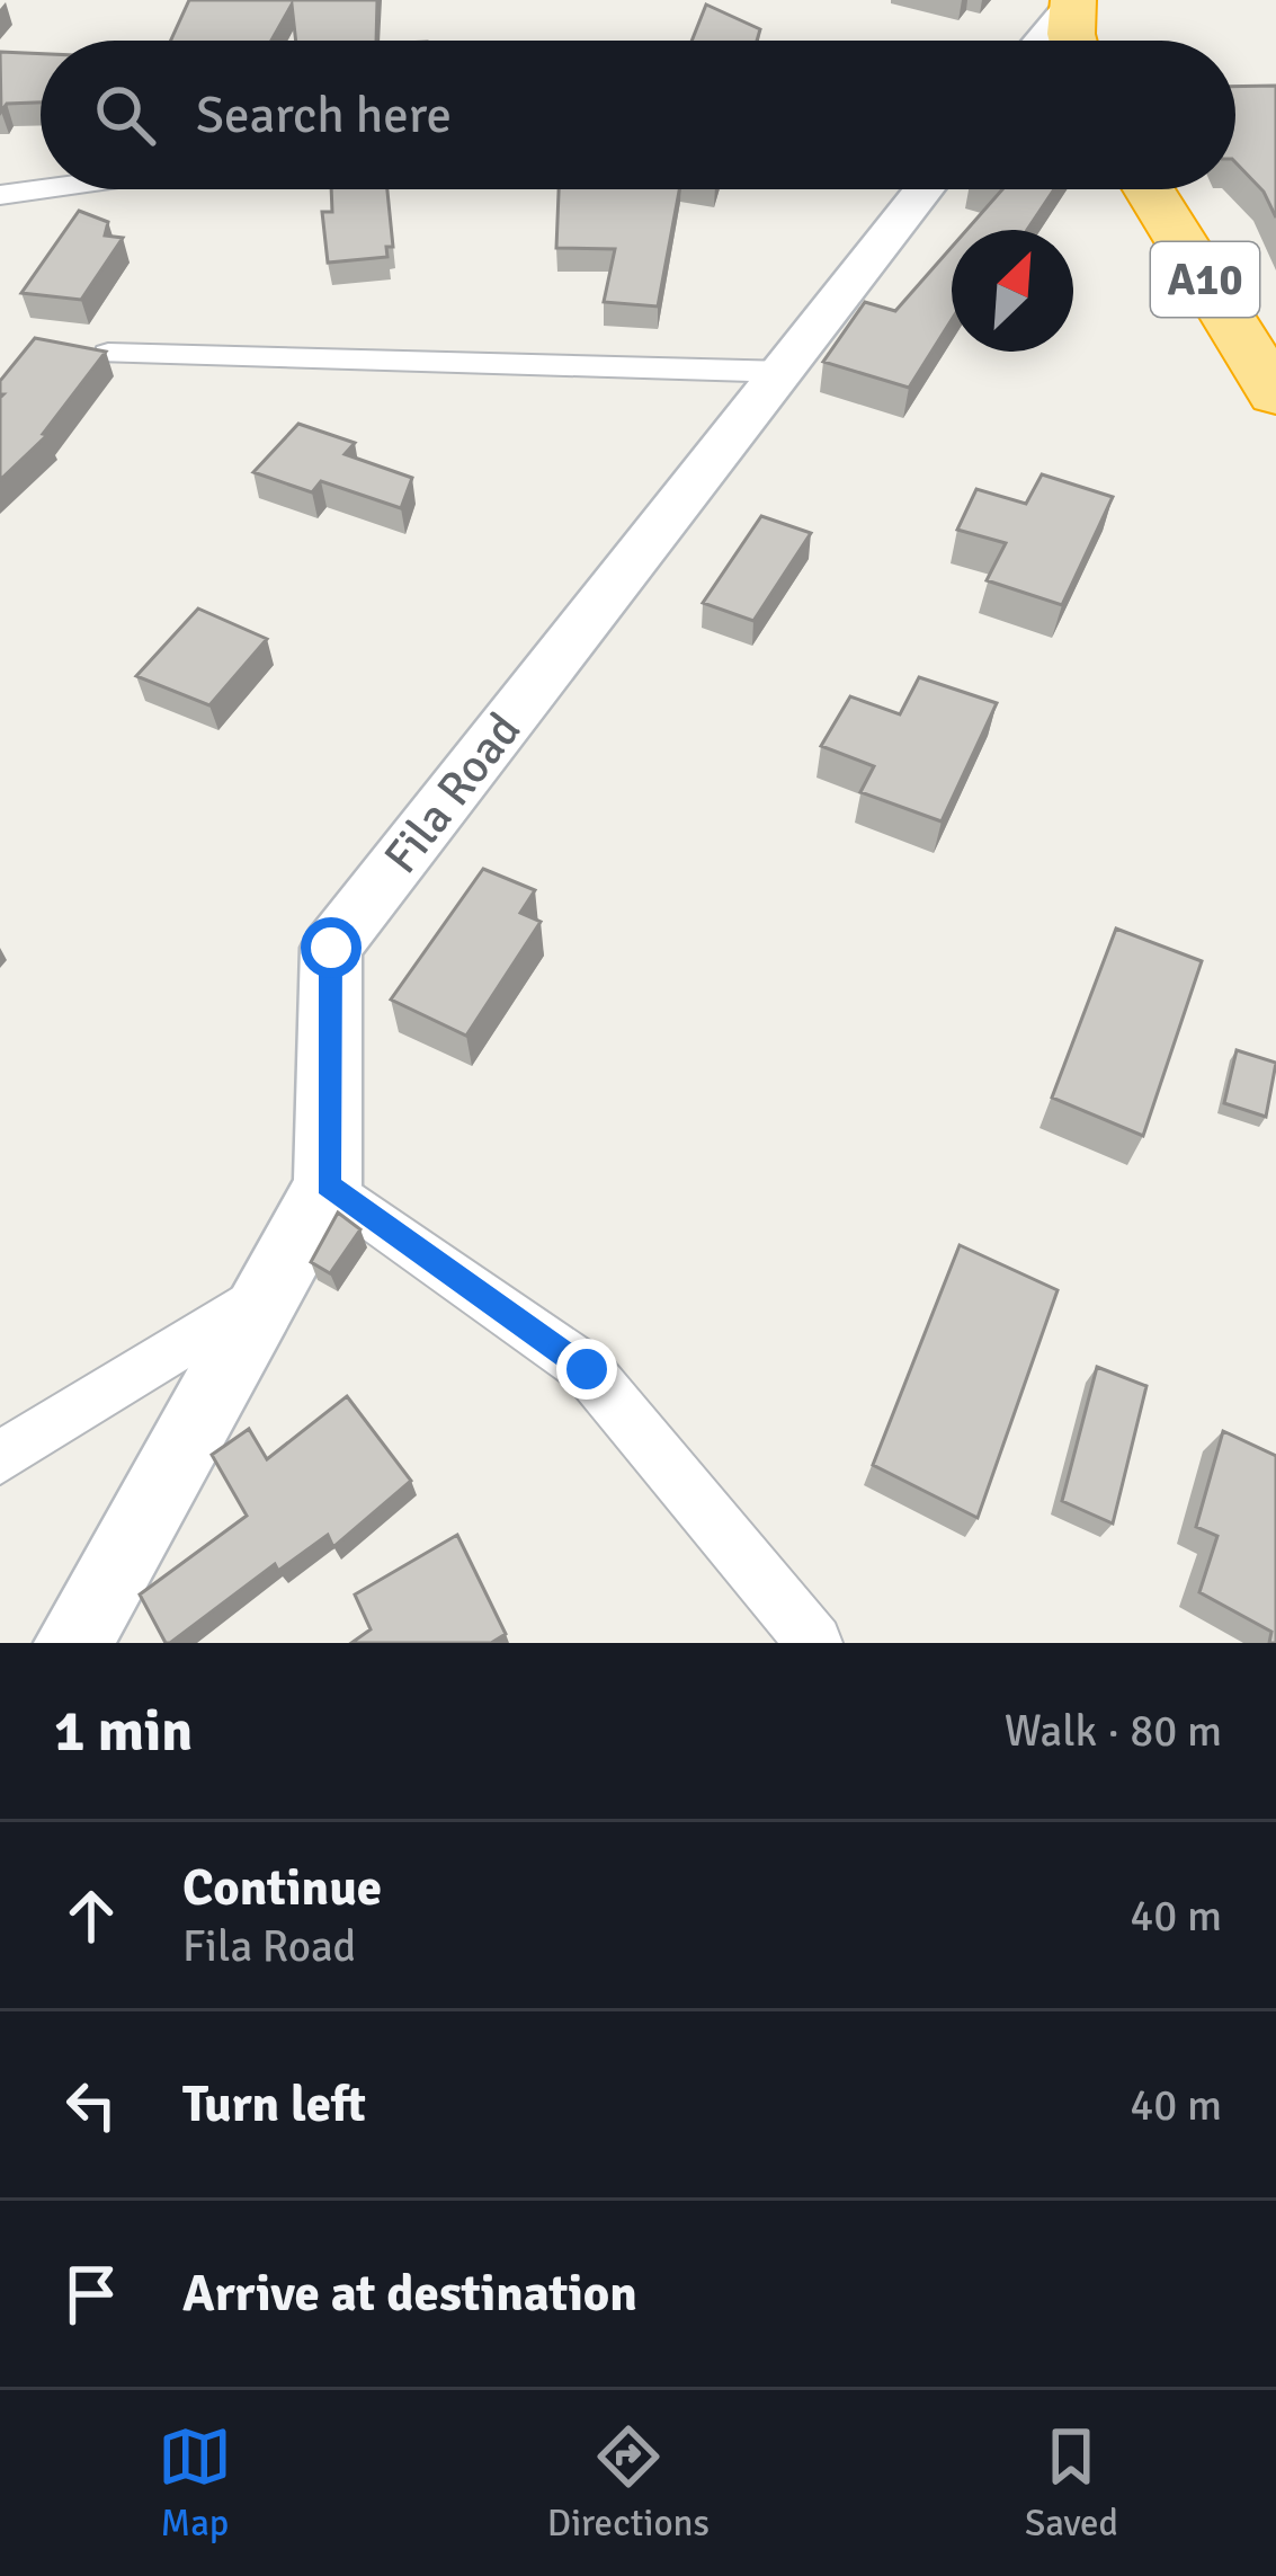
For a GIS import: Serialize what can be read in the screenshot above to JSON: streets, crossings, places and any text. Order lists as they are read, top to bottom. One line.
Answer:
{"streets":{"highway":["A10"],"street":["Fila Road"]},"north":"top right","page":{"search":"Search here","heading":["1 min","Walk · 80 m"],"list":[["Continue","Fila Road","40 m"],["Turn left","40 m"],"Arrive at destination"],"nav":["Map","Directions","Saved"]}}
